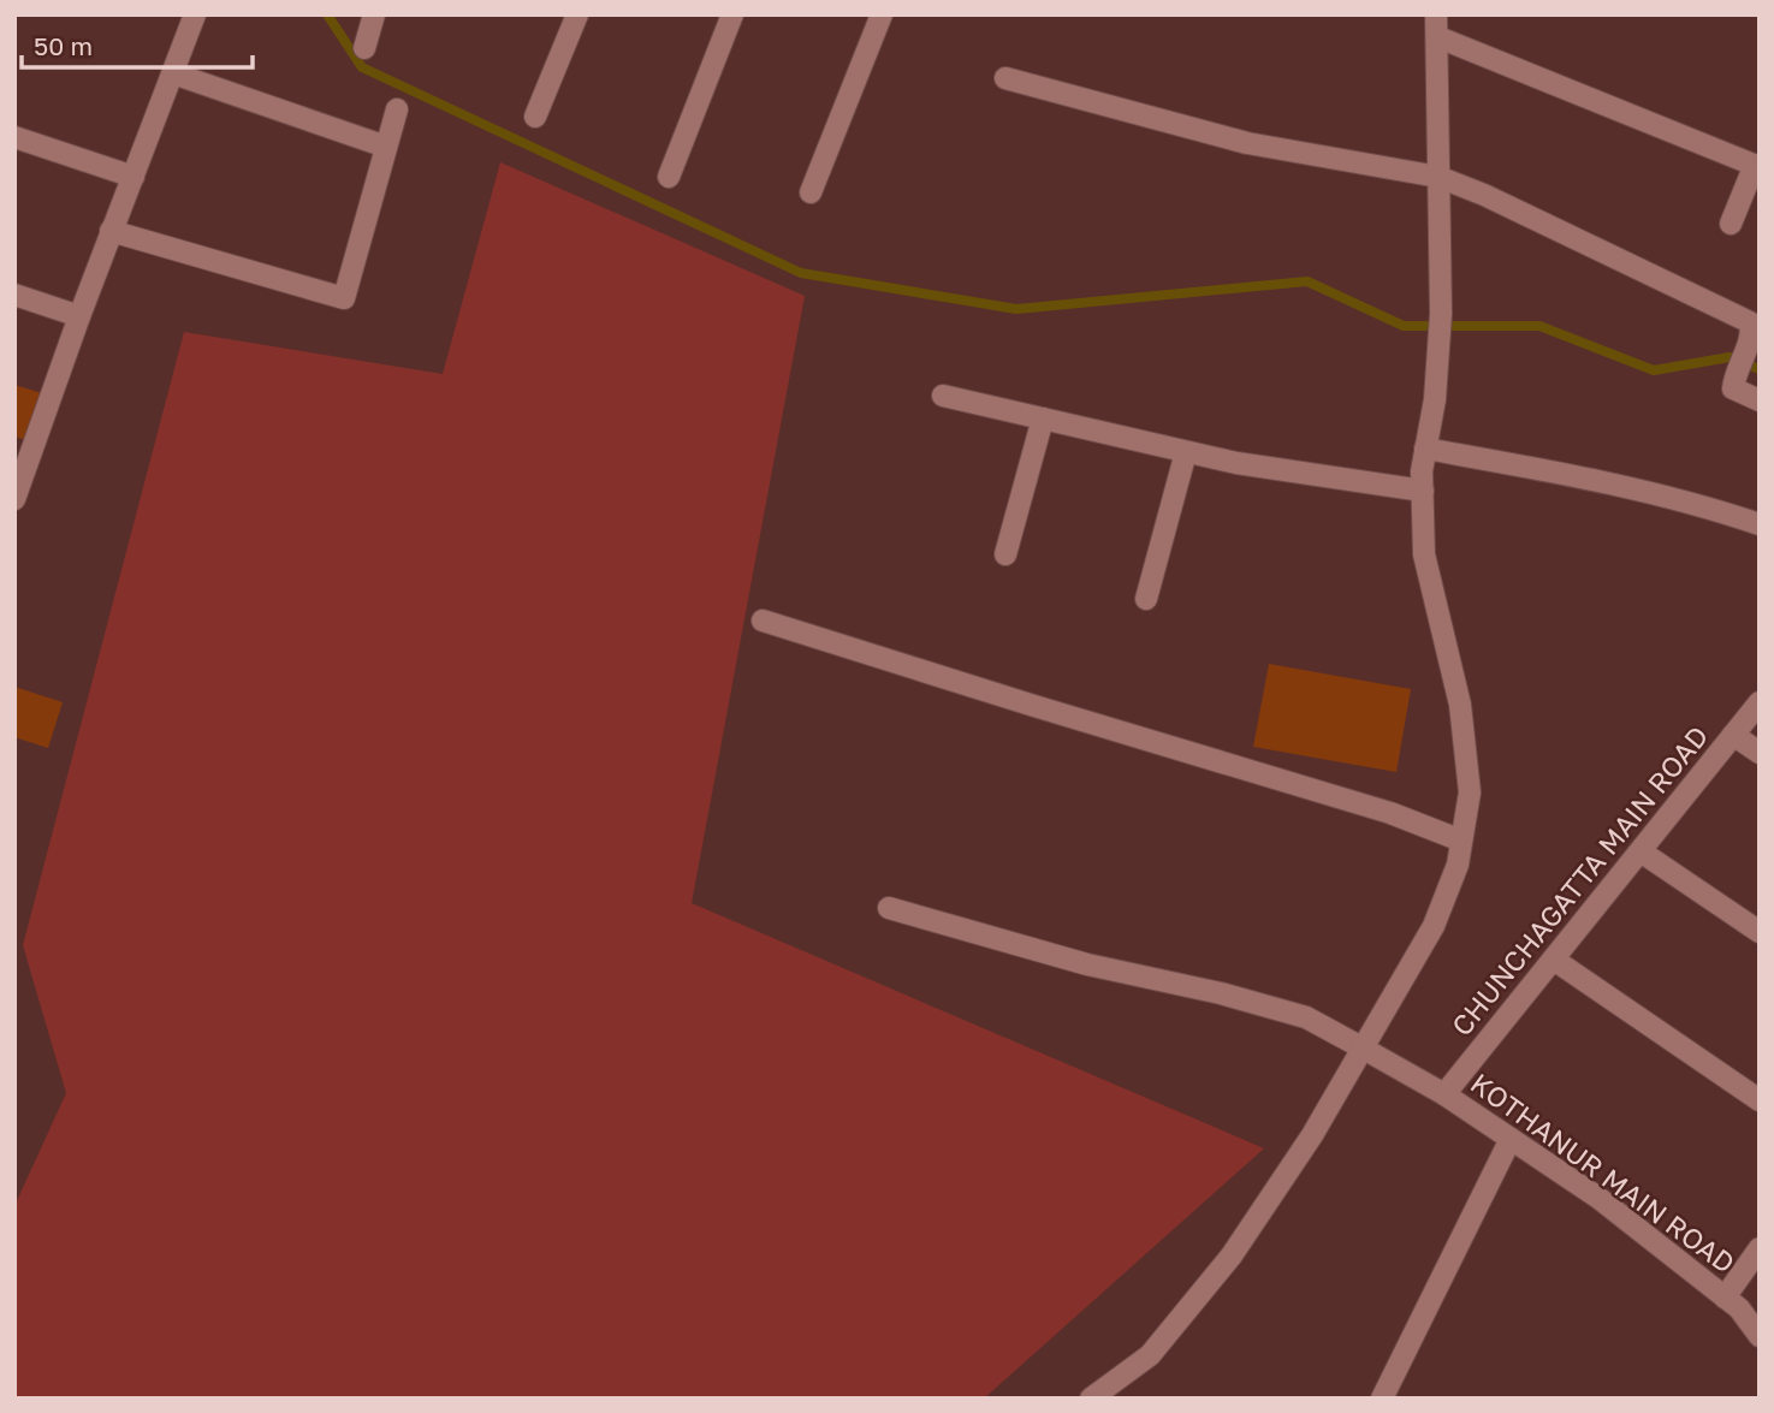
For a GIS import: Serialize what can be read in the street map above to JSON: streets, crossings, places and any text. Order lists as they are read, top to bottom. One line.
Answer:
{"streets":{"street":["CHUNCHAGATTA MAIN ROAD","KOTHANUR MAIN ROAD"]},"crossings":[["CHUNCHAGATTA MAIN ROAD","KOTHANUR MAIN ROAD"]],"scale_bar":"50 m"}
